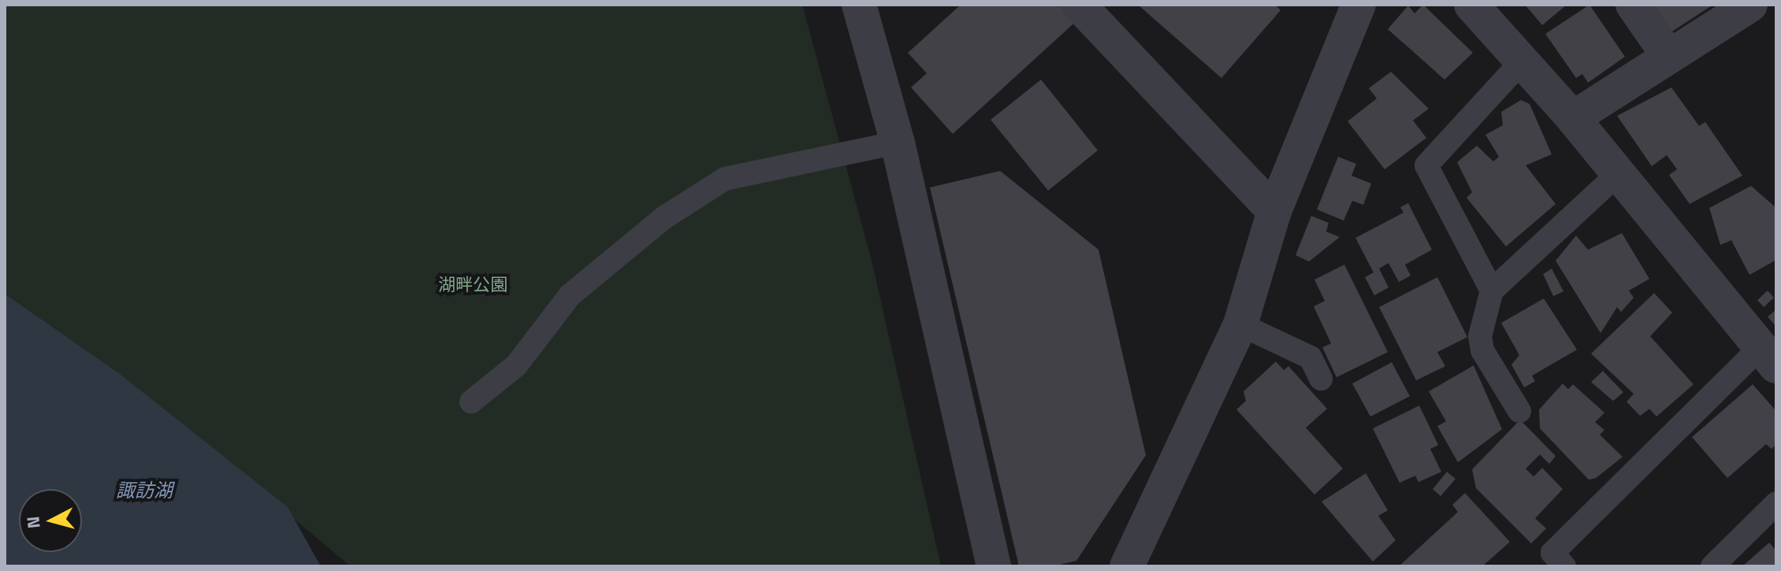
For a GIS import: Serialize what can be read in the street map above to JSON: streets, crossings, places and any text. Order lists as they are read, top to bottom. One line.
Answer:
{"water":["諏訪湖"],"parks":["湖畔公園"],"north":"left"}
